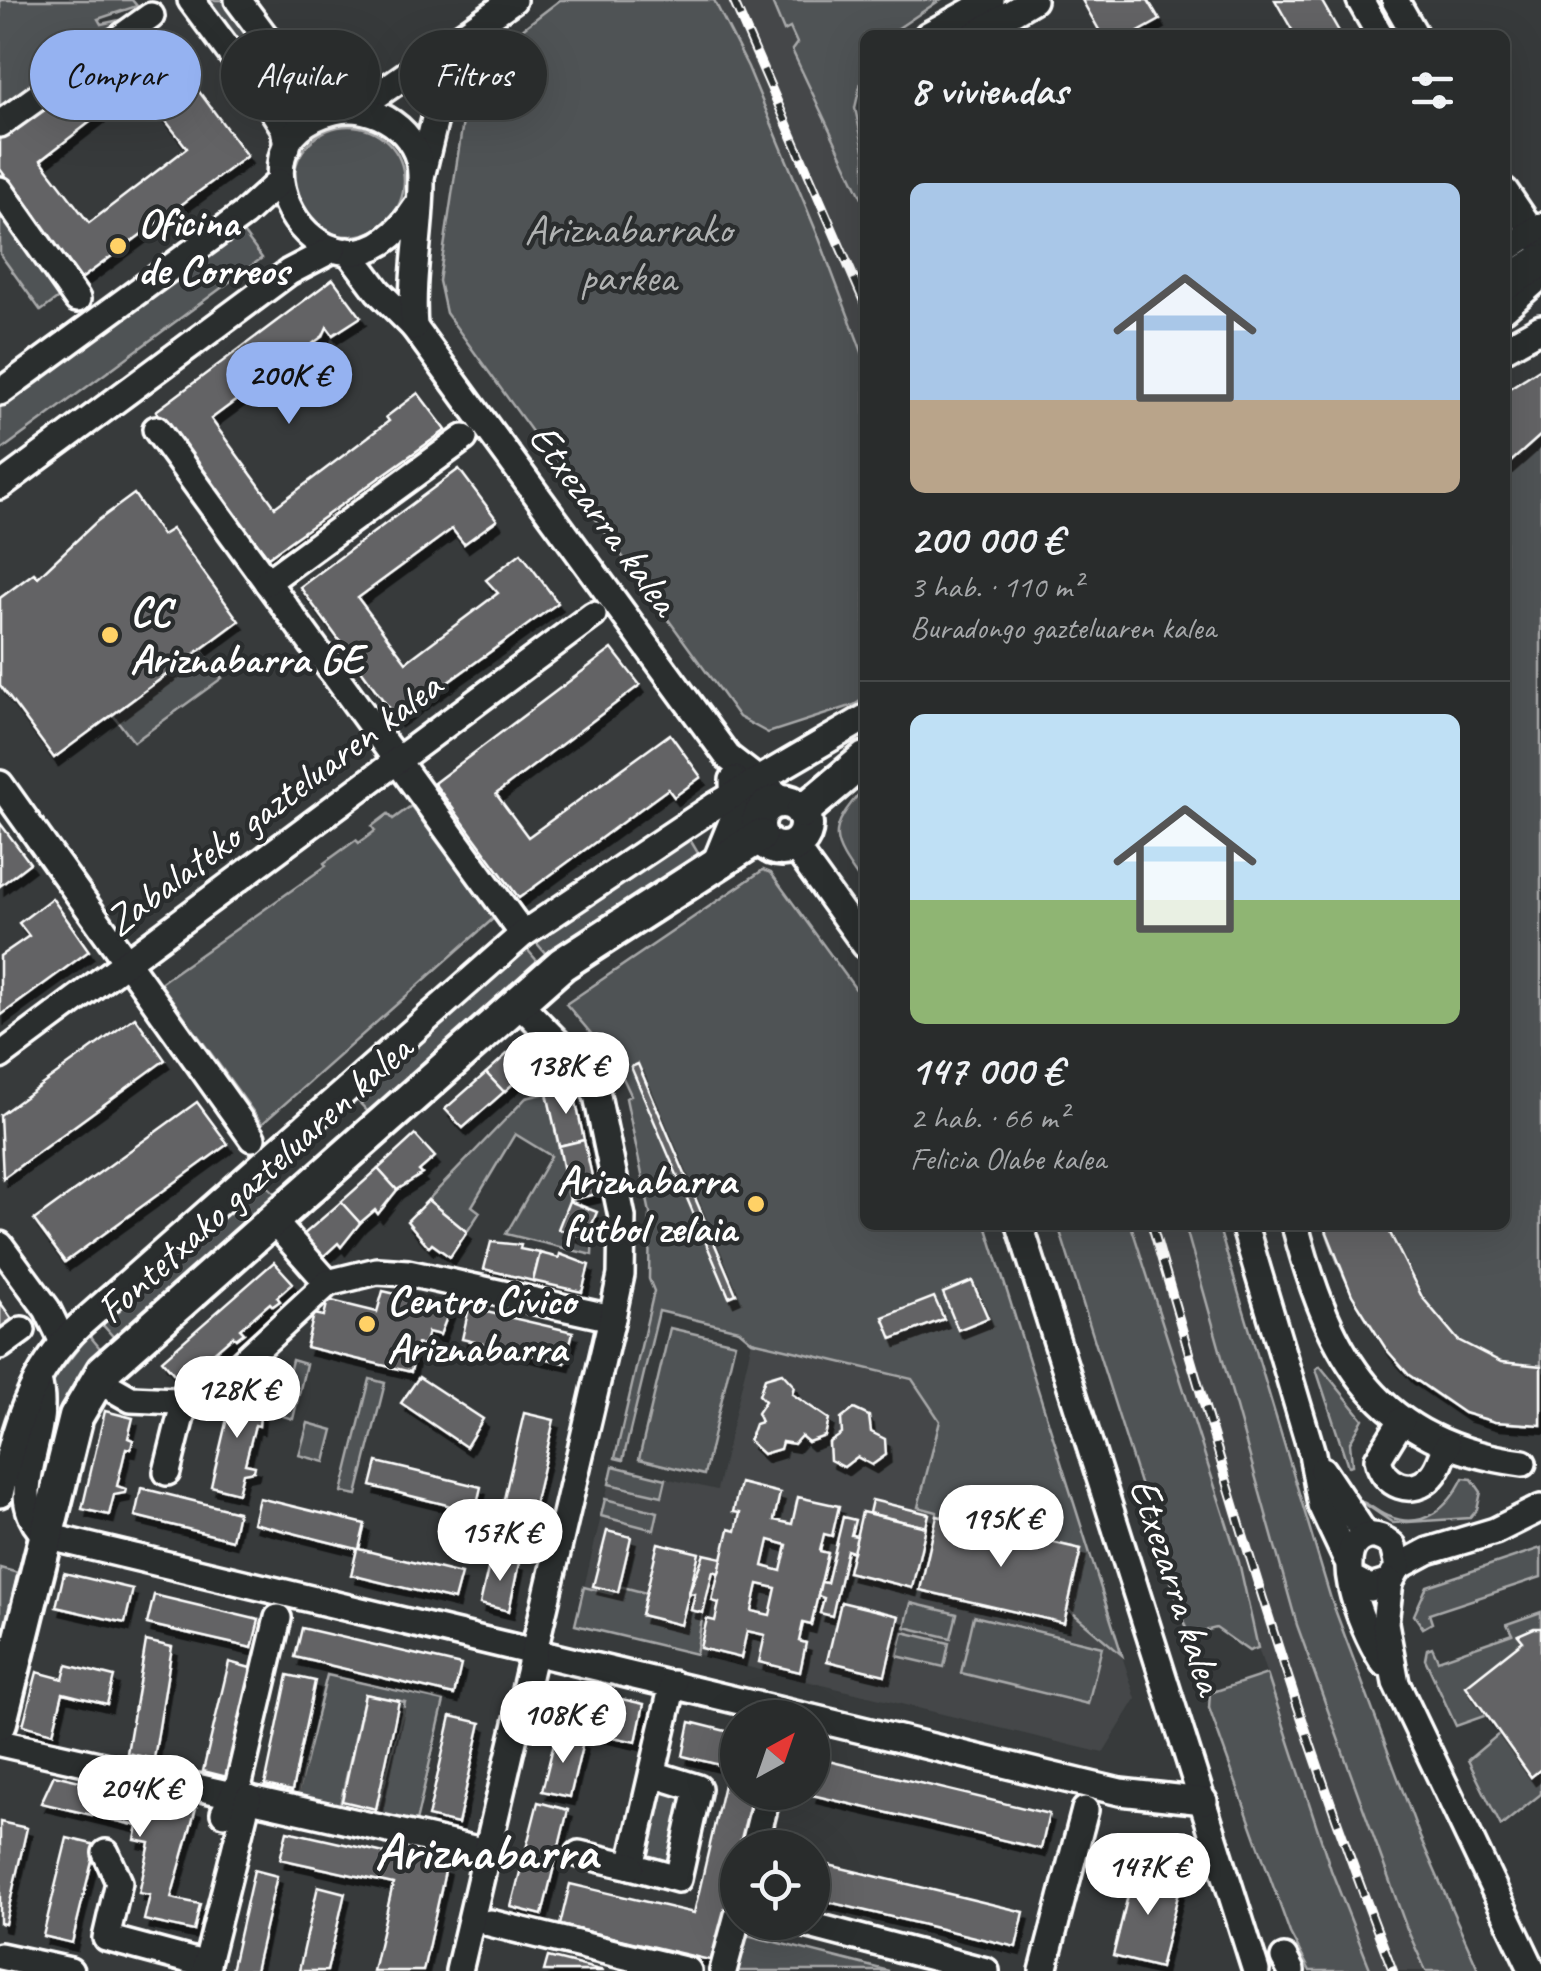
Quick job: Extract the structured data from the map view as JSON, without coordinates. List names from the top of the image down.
{
  "streets": {
    "main road": ["Fontetxako gazteluaren kalea"],
    "street": ["Etxezarra kalea", "Zabalateko gazteluaren kalea"]
  },
  "crossings": [
    ["Etxezarra kalea", "Fontetxako gazteluaren kalea"]
  ],
  "districts": ["Ariznabarra"],
  "parks": ["Ariznabarrako parkea"],
  "places": [
    "Oficina de Correos",
    "CC Ariznabarra GE",
    "Ariznabarra futbol zelaia",
    "Centro Cívico Ariznabarra"
  ],
  "north": "top right",
  "page": {
    "chip": ["Comprar", "Alquilar", "Filtros"],
    "heading": "8 viviendas",
    "list": [
      {
        "name": "200 000 €",
        "note": "3 hab. · 110 m² · Buradongo gazteluaren kalea"
      },
      {
        "name": "147 000 €",
        "note": "2 hab. · 66 m² · Felicia Olabe kalea"
      }
    ],
    "price": [
      "200K €",
      "138K €",
      "128K €",
      "195K €",
      "157K €",
      "108K €",
      "204K €",
      "147K €"
    ]
  }
}
